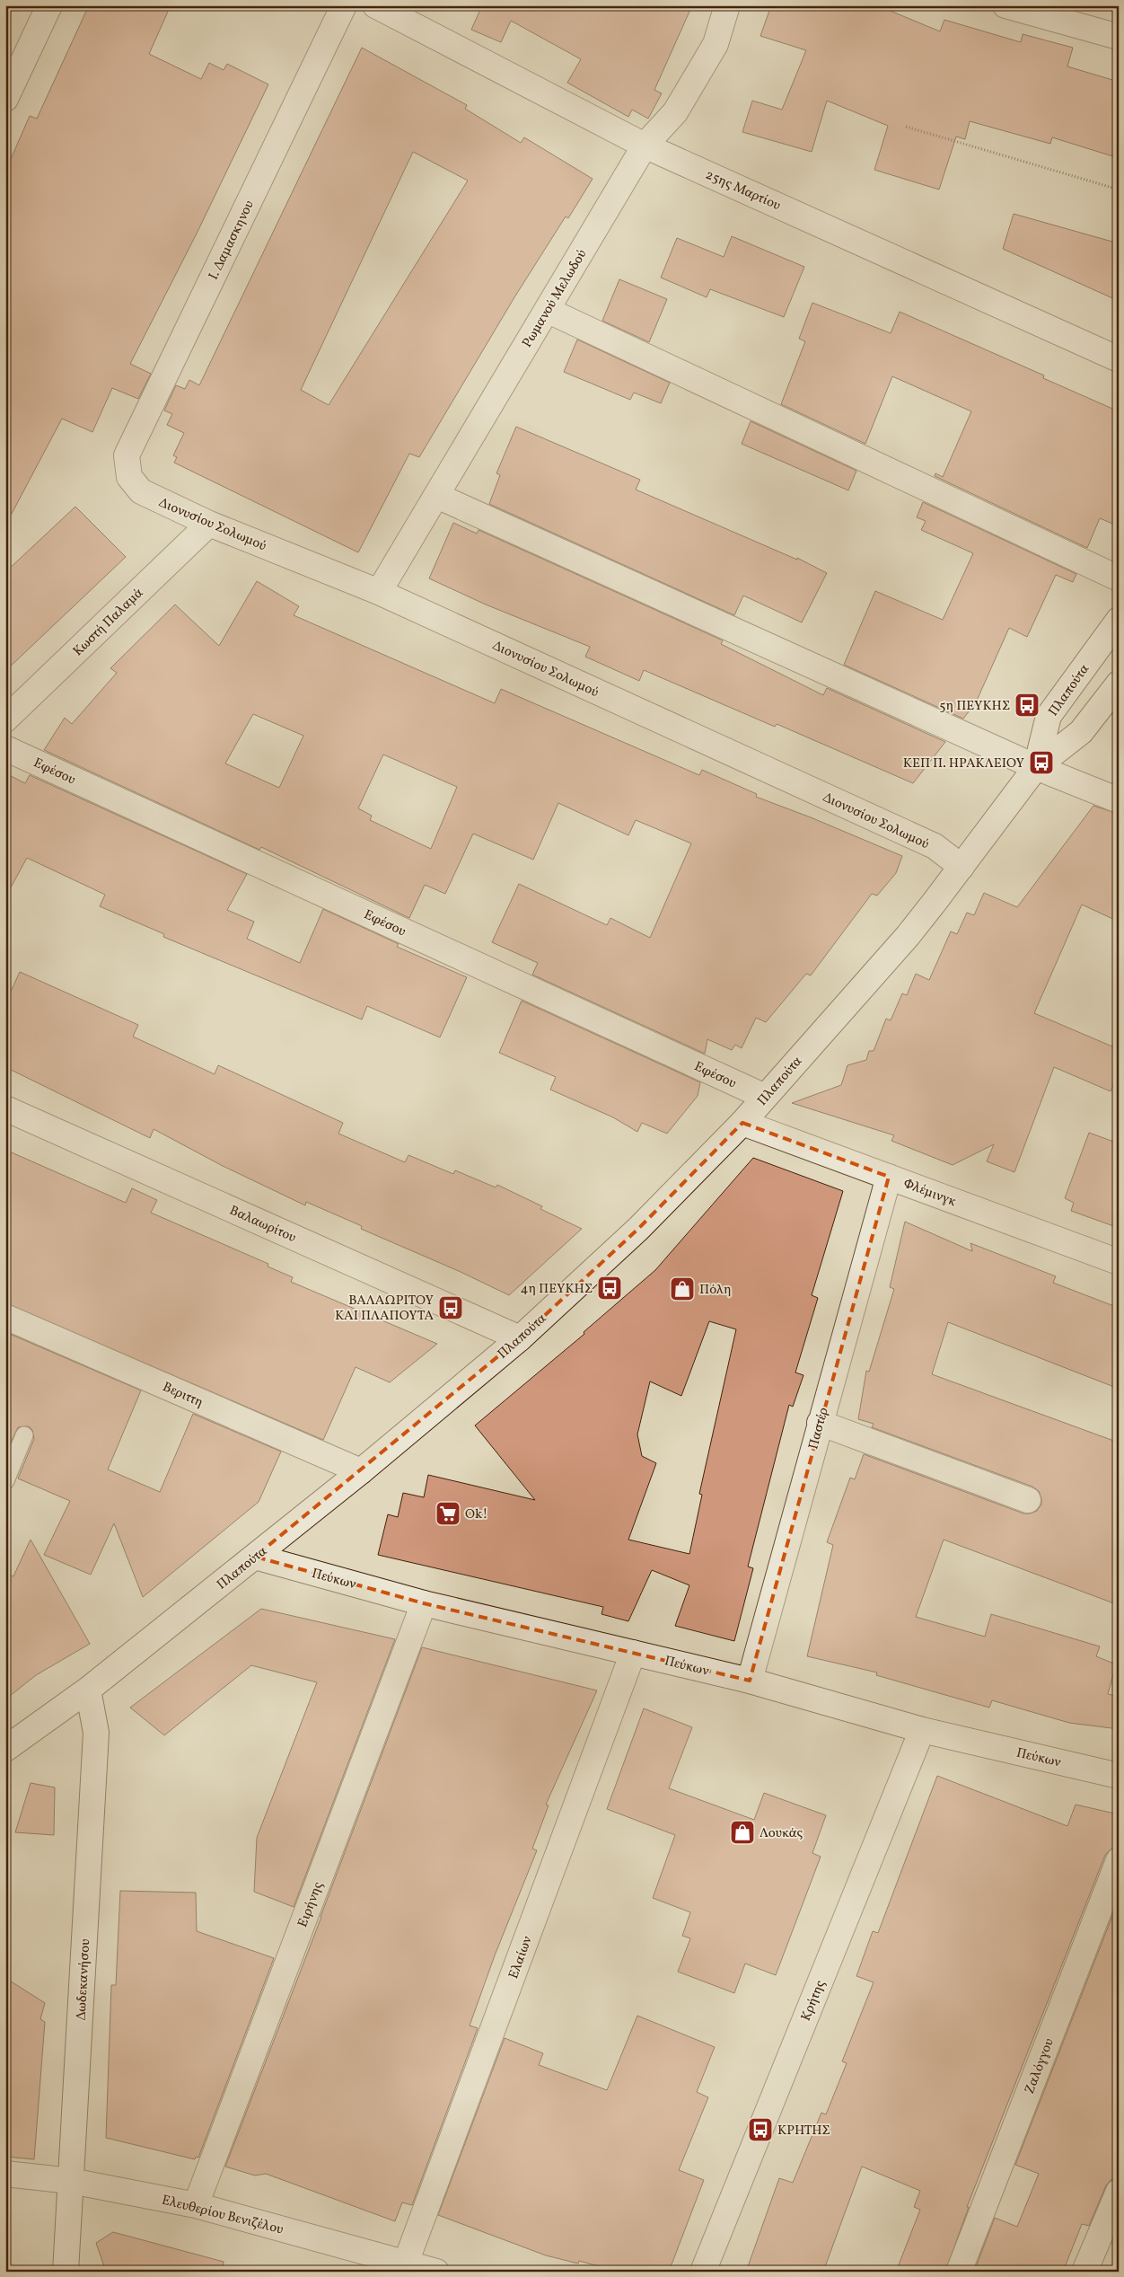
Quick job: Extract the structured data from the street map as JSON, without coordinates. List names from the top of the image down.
{
  "streets": {
    "street": [
      "25ης Μαρτίου",
      "Ι. Δαμασκηνου",
      "Ρωμανού Μελωδού",
      "Διονυσίου Σολωμού",
      "Κωστή Παλαμά",
      "Πλαπούτα",
      "Εφέσου",
      "Φλέμινγκ",
      "Βαλαωρίτου",
      "Βεριττη",
      "Παστέρ",
      "Πεύκων",
      "Ειρήνης",
      "Ελαίων",
      "Δωδεκανήσου",
      "Κρήτης",
      "Ζαλόγγου",
      "Ελευθερίου Βενιζέλου"
    ]
  },
  "crossings": [
    ["25ης Μαρτίου", "Ρωμανού Μελωδού"],
    ["Ι. Δαμασκηνου", "Διονυσίου Σολωμού"],
    ["Ρωμανού Μελωδού", "Διονυσίου Σολωμού"],
    ["Διονυσίου Σολωμού", "Κωστή Παλαμά"],
    ["Διονυσίου Σολωμού", "Πλαπούτα"],
    ["Πλαπούτα", "Εφέσου"],
    ["Πλαπούτα", "Φλέμινγκ"],
    ["Πλαπούτα", "Βαλαωρίτου"],
    ["Πλαπούτα", "Βεριττη"],
    ["Πλαπούτα", "Πεύκων"],
    ["Πλαπούτα", "Δωδεκανήσου"],
    ["Φλέμινγκ", "Παστέρ"],
    ["Παστέρ", "Πεύκων"],
    ["Πεύκων", "Ειρήνης"],
    ["Πεύκων", "Ελαίων"],
    ["Πεύκων", "Κρήτης"],
    ["Ειρήνης", "Ελευθερίου Βενιζέλου"],
    ["Ελαίων", "Ελευθερίου Βενιζέλου"],
    ["Δωδεκανήσου", "Ελευθερίου Βενιζέλου"]
  ],
  "places": {
    "bus stop": [
      "5η ΠΕΥΚΗΣ",
      "ΚΕΠ Π. ΗΡΑΚΛΕΙΟΥ",
      "4η ΠΕΥΚΗΣ",
      "ΒΑΛΑΩΡΙΤΟΥ ΚΑΙ ΠΛΑΠΟΥΤΑ",
      "ΚΡΗΤΗΣ"
    ],
    "shop": ["Πόλη", "Λουκάς"],
    "supermarket": ["Ok!"]
  }
}
